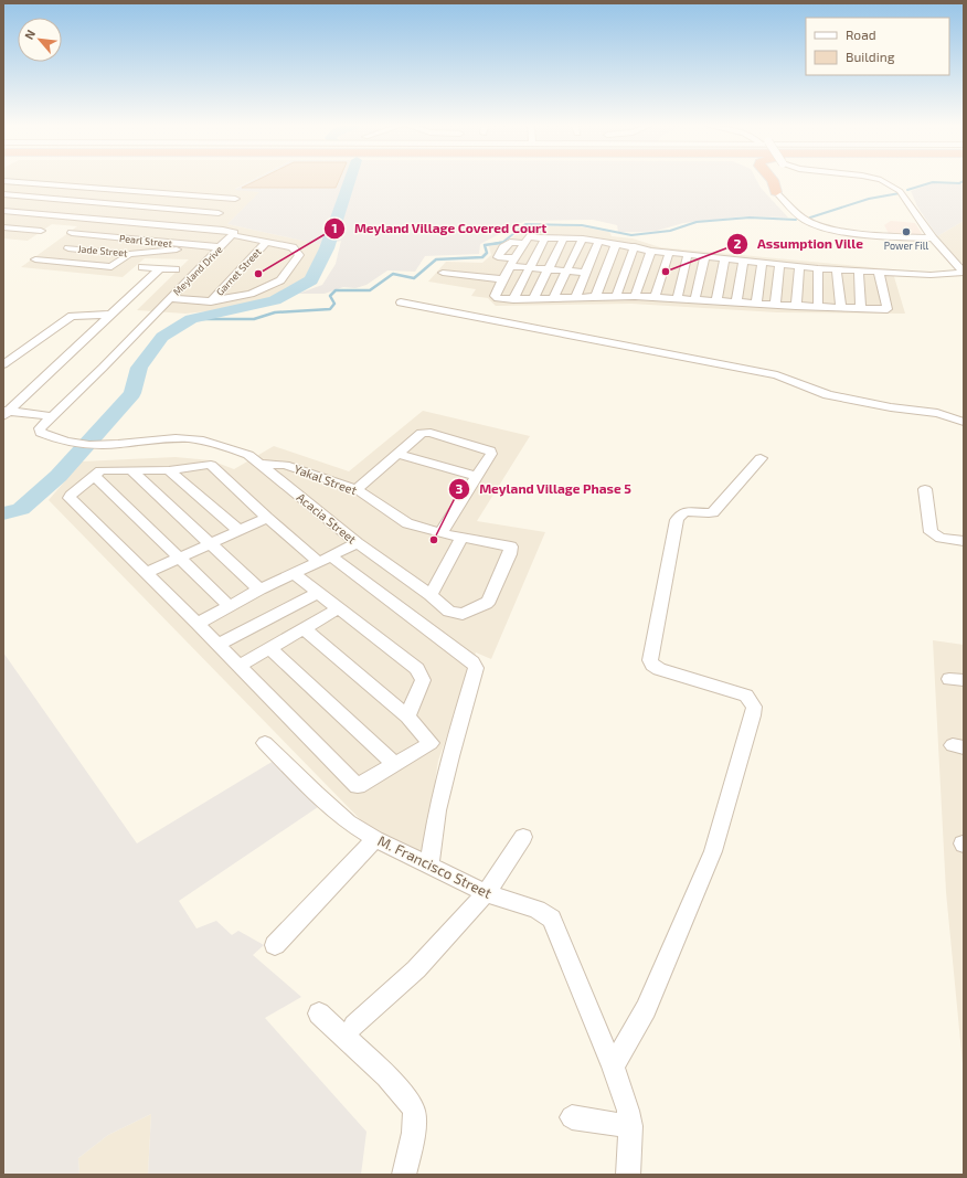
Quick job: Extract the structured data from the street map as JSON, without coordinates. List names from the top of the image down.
{
  "streets": {
    "street": [
      "Pearl Street",
      "Jade Street",
      "Meyland Drive",
      "Garnet Street",
      "Yakal Street",
      "Acacia Street",
      "M. Francisco Street"
    ]
  },
  "crossings": [
    ["Pearl Street", "Jade Street"],
    ["Pearl Street", "Meyland Drive"],
    ["Meyland Drive", "Acacia Street"],
    ["Yakal Street", "Acacia Street"]
  ],
  "places": [
    "Power Fill",
    "Assumption Ville",
    "Meyland Village Covered Court",
    "Meyland Village Phase 5"
  ],
  "legend": ["Road", "Building"],
  "north": "top left"
}
